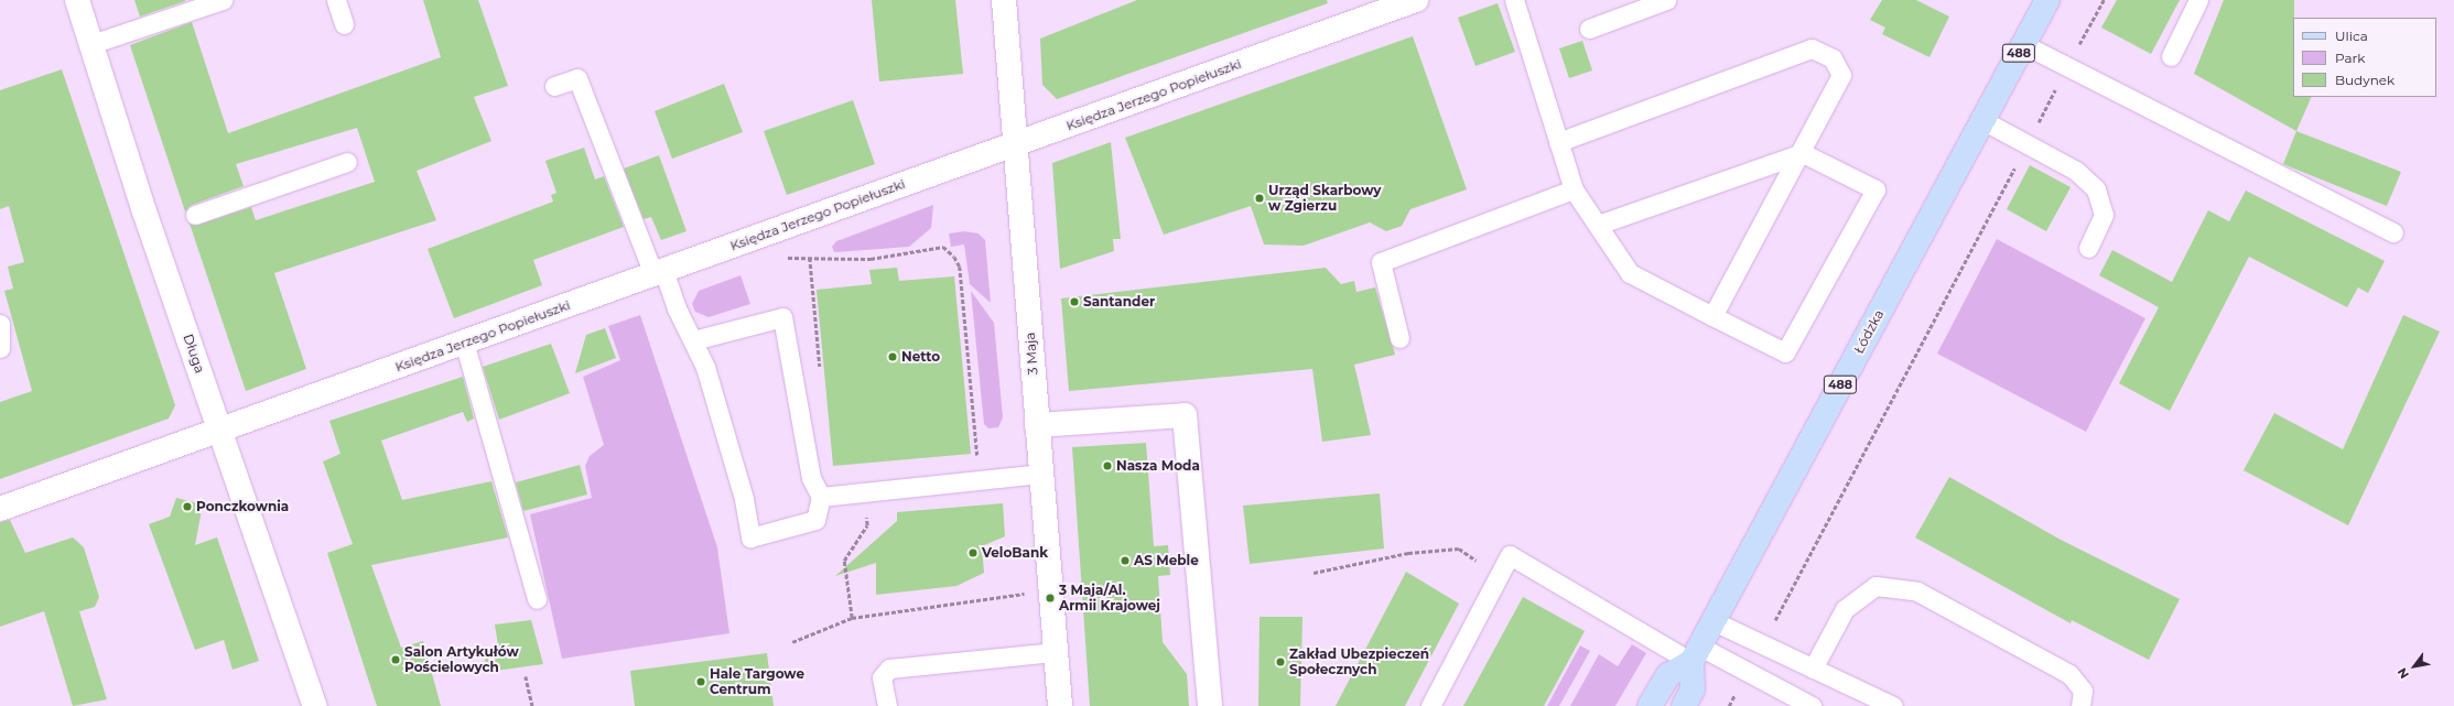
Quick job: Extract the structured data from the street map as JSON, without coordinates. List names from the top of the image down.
{
  "streets": {
    "main road": ["488", "Łódzka"],
    "street": ["Księdza Jerzego Popiełuszki", "Długa", "3 Maja"]
  },
  "crossings": [
    ["488", "Łódzka"],
    ["Księdza Jerzego Popiełuszki", "Długa"],
    ["Księdza Jerzego Popiełuszki", "3 Maja"]
  ],
  "places": [
    "Urząd Skarbowy w Zgierzu",
    "Santander",
    "Netto",
    "Nasza Moda",
    "Ponczkownia",
    "VeloBank",
    "AS Meble",
    "3 Maja/Al. Armii Krajowej",
    "Salon Artykułów Pościelowych",
    "Zakład Ubezpieczeń Społecznych",
    "Hale Targowe Centrum"
  ],
  "legend": ["Ulica", "Park", "Budynek"],
  "north": "bottom left"
}
